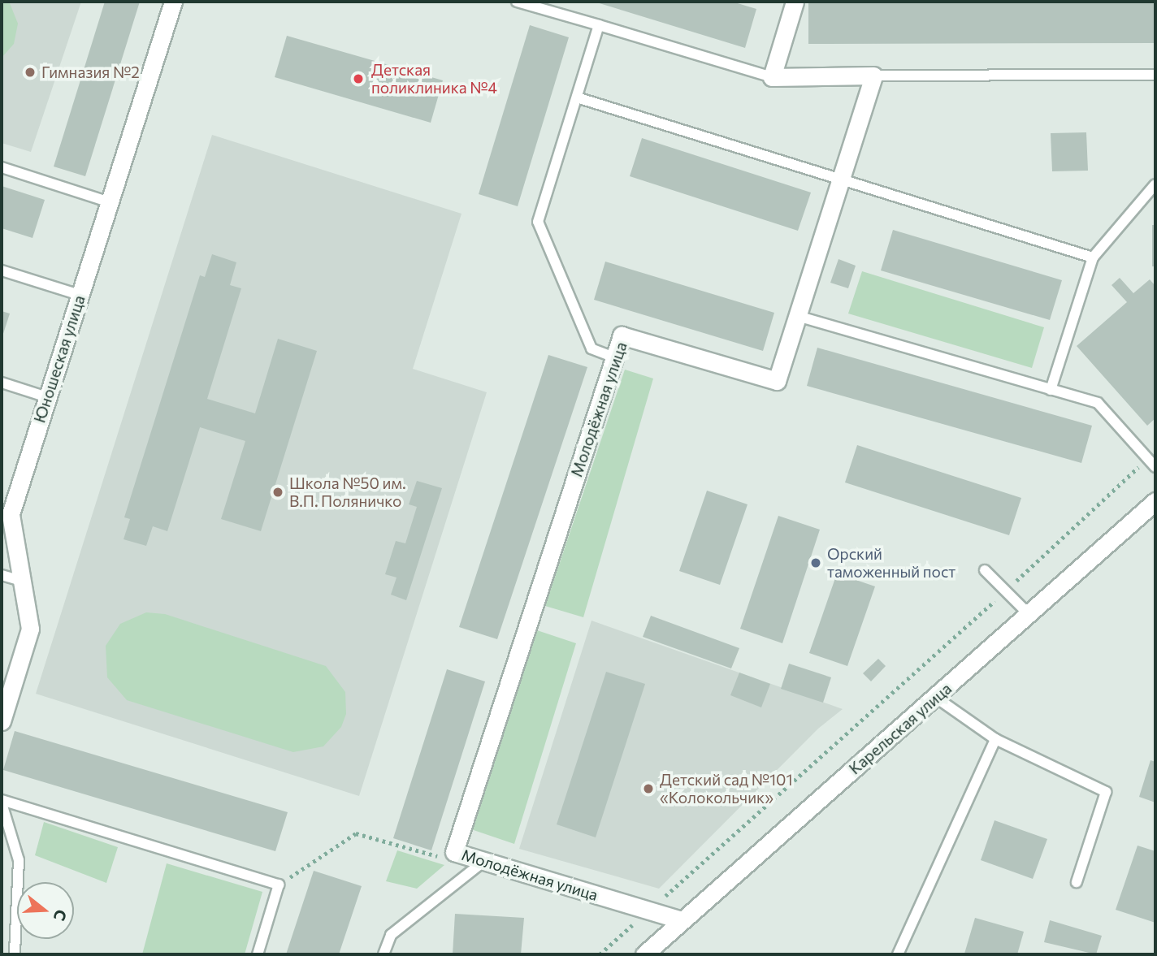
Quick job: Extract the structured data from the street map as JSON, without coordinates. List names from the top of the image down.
{
  "streets": {
    "street": ["Юношеская улица", "Молодёжная улица", "Карельская улица"]
  },
  "crossings": [
    ["Молодёжная улица", "Карельская улица"]
  ],
  "places": [
    "Гимназия №2",
    "Детская поликлиника №4",
    "Школа №50 им. В.П. Поляничко",
    "Орский таможенный пост",
    "Детский сад №101 «Колокольчик»"
  ],
  "north": "right"
}
